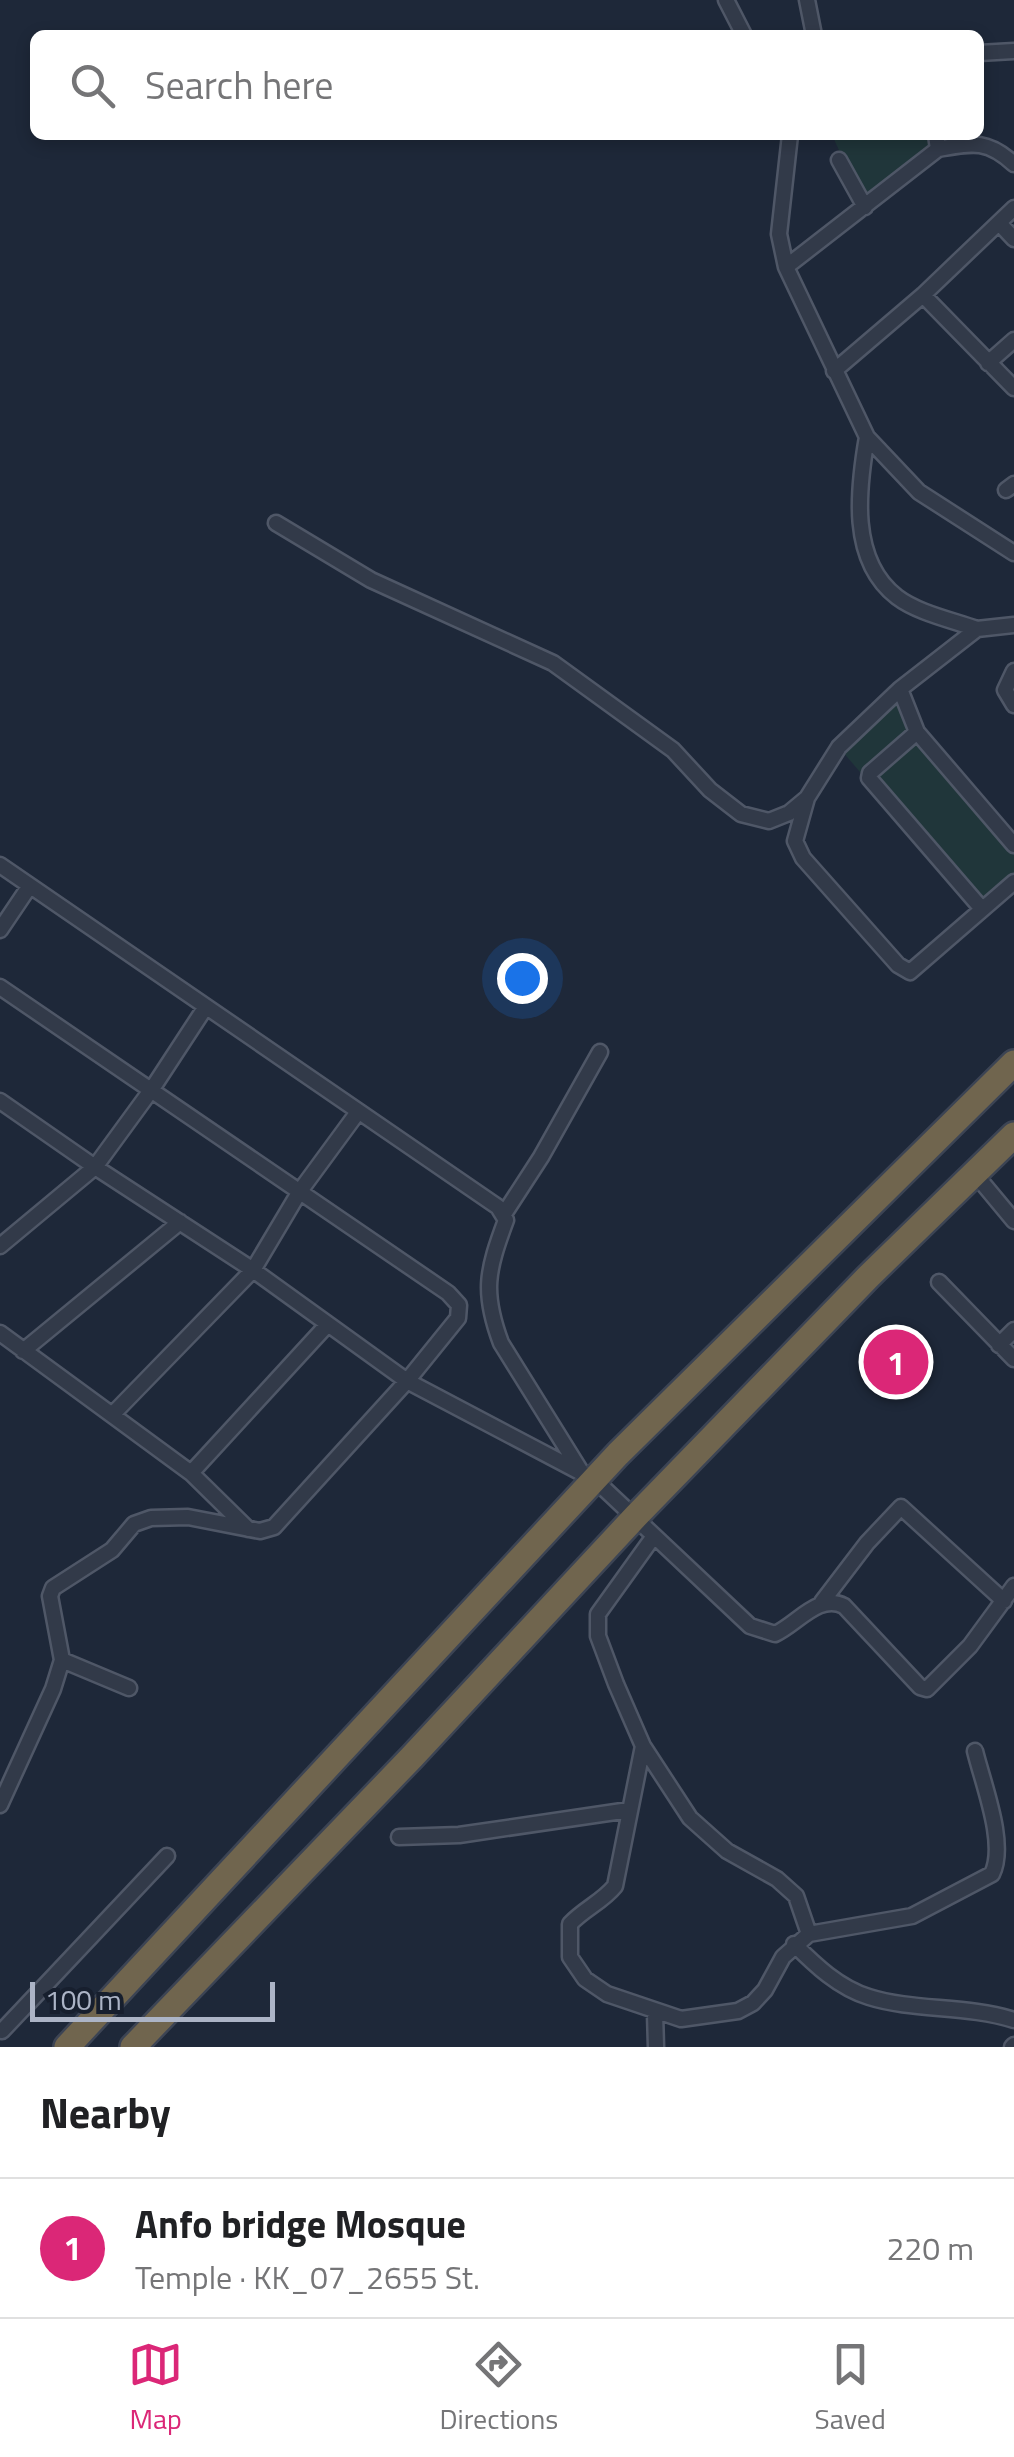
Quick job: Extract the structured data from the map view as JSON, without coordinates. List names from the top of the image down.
{
  "scale_bar": "100 m",
  "page": {
    "search": "Search here",
    "pins": "1",
    "scale": "100 m",
    "heading": "Nearby",
    "list": [
      {
        "mark": "1",
        "name": "Anfo bridge Mosque",
        "note": "Temple · KK_07_2655 St.",
        "value": "220 m"
      }
    ],
    "nav": ["Map", "Directions", "Saved"]
  }
}
